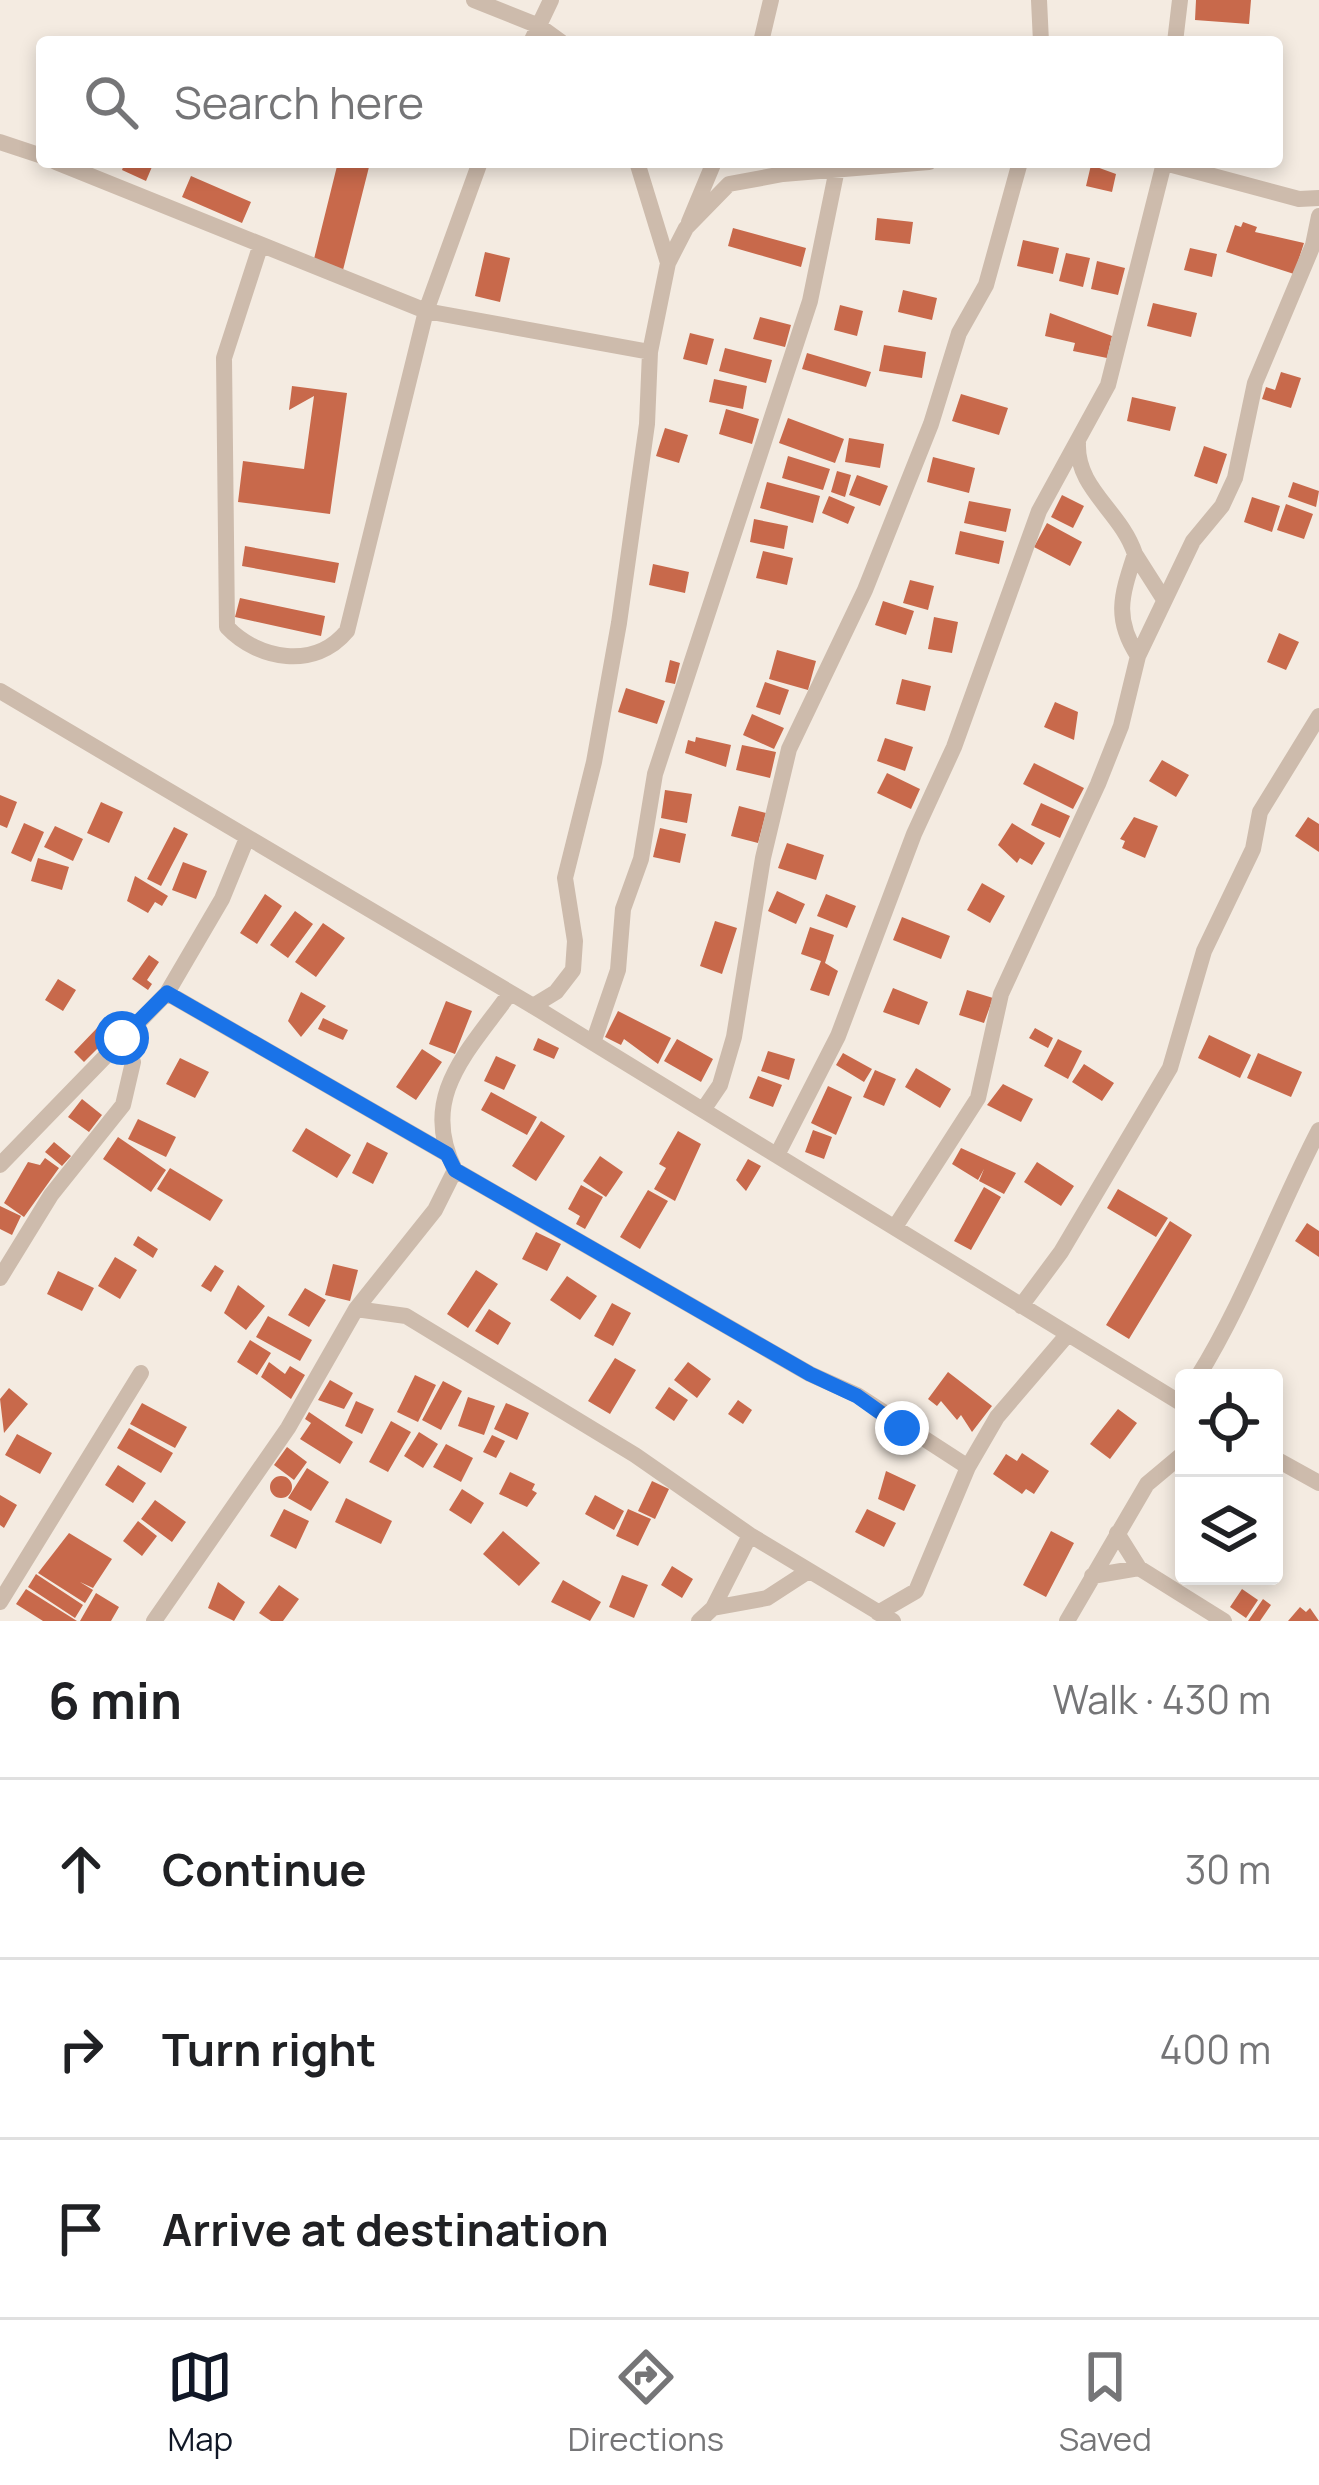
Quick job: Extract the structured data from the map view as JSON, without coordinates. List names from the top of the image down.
{
  "page": {
    "search": "Search here",
    "heading": ["6 min", "Walk · 430 m"],
    "list": [
      ["Continue", "30 m"],
      ["Turn right", "400 m"],
      "Arrive at destination"
    ],
    "nav": ["Map", "Directions", "Saved"]
  }
}
